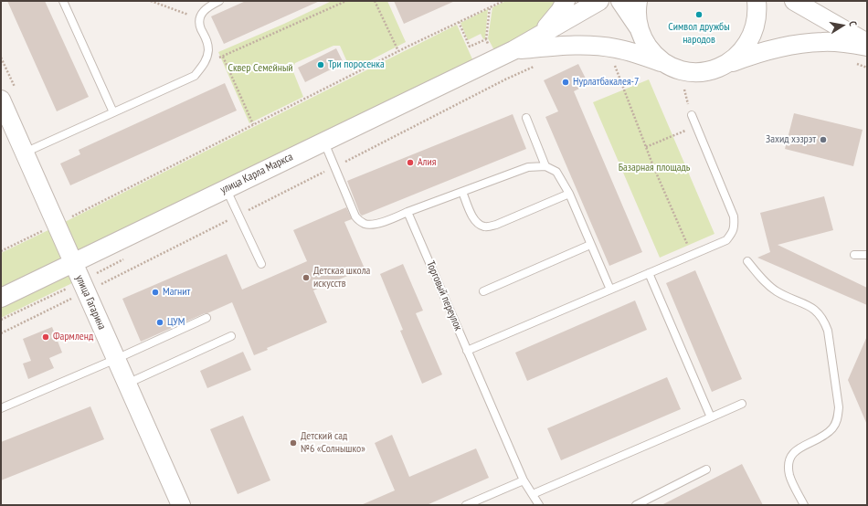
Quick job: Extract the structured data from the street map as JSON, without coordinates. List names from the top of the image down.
{
  "streets": {
    "street": ["улица Карла Маркса", "улица Гагарина"],
    "lane": ["Торговый переулок"]
  },
  "crossings": [
    ["улица Карла Маркса", "улица Гагарина"]
  ],
  "parks": ["Сквер Семейный", "Базарная площадь"],
  "places": [
    "Символ дружбы народов",
    "Три поросенка",
    "Нурлатбакалея-7",
    "Захид хэзрэт",
    "Алия",
    "Детская школа искусств",
    "Магнит",
    "ЦУМ",
    "Фармленд",
    "Детский сад №6 «Солнышко»"
  ],
  "north": "right"
}
